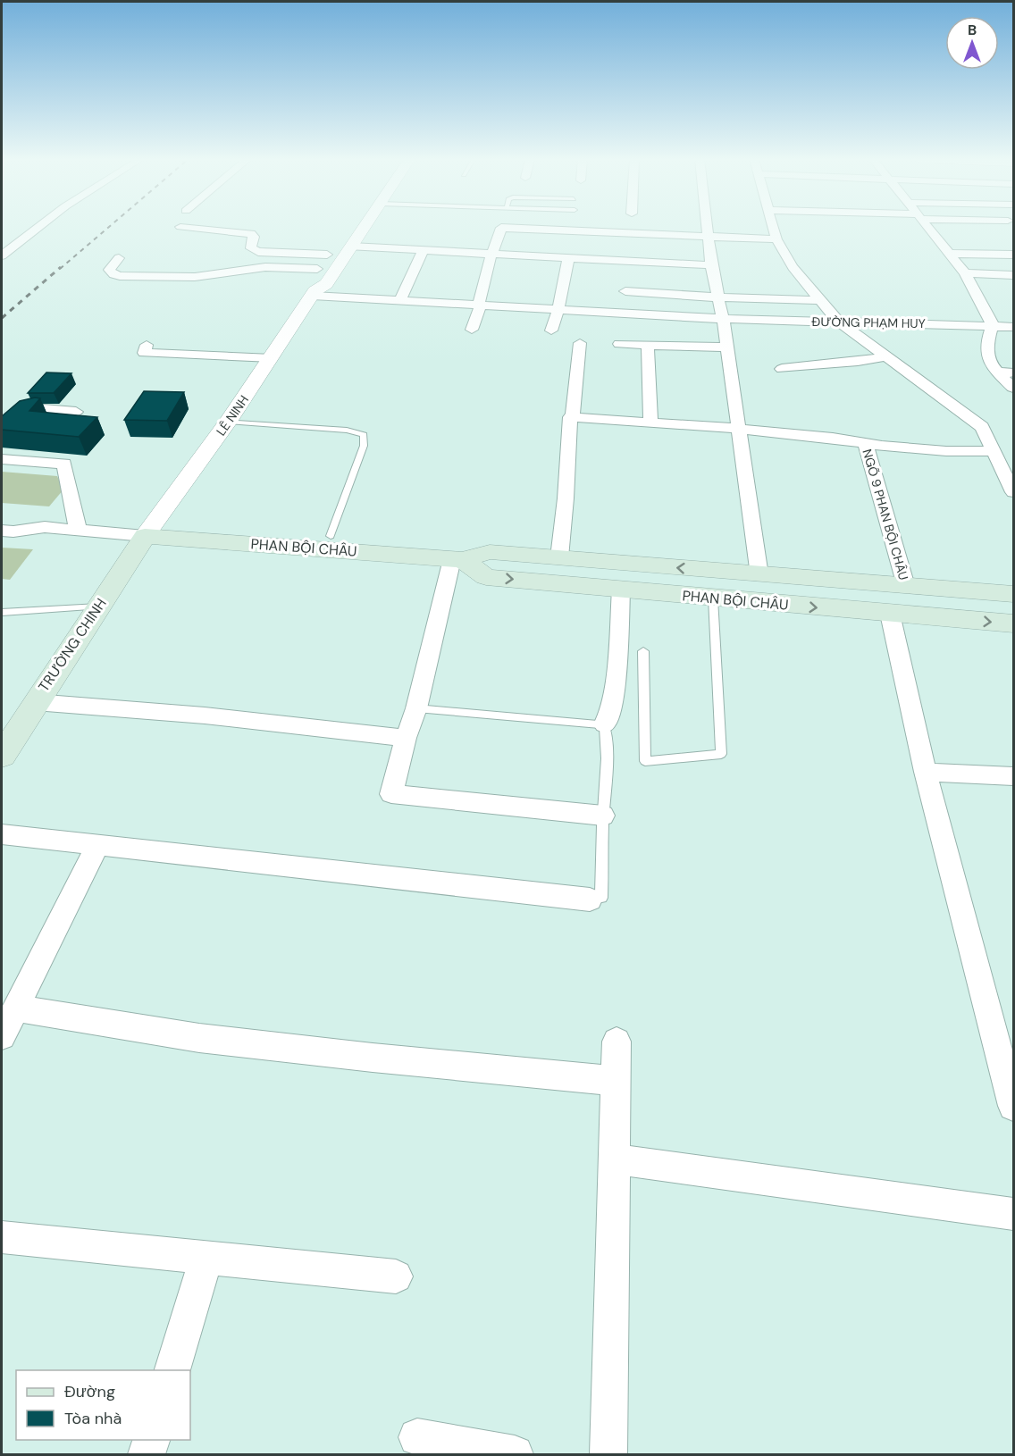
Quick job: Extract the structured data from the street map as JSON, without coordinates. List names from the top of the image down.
{
  "streets": {
    "main road": ["PHAN BỘI CHÂU", "TRƯỜNG CHINH"],
    "street": ["ĐƯỜNG PHẠM HUY", "LÊ NINH", "NGÕ 9 PHAN BỘI CHÂU"]
  },
  "crossings": [
    ["ĐƯỜNG PHẠM HUY", "LÊ NINH"],
    ["LÊ NINH", "PHAN BỘI CHÂU"],
    ["LÊ NINH", "TRƯỜNG CHINH"],
    ["NGÕ 9 PHAN BỘI CHÂU", "PHAN BỘI CHÂU"],
    ["PHAN BỘI CHÂU", "TRƯỜNG CHINH"]
  ],
  "legend": ["Đường", "Tòa nhà"],
  "north": "top"
}
